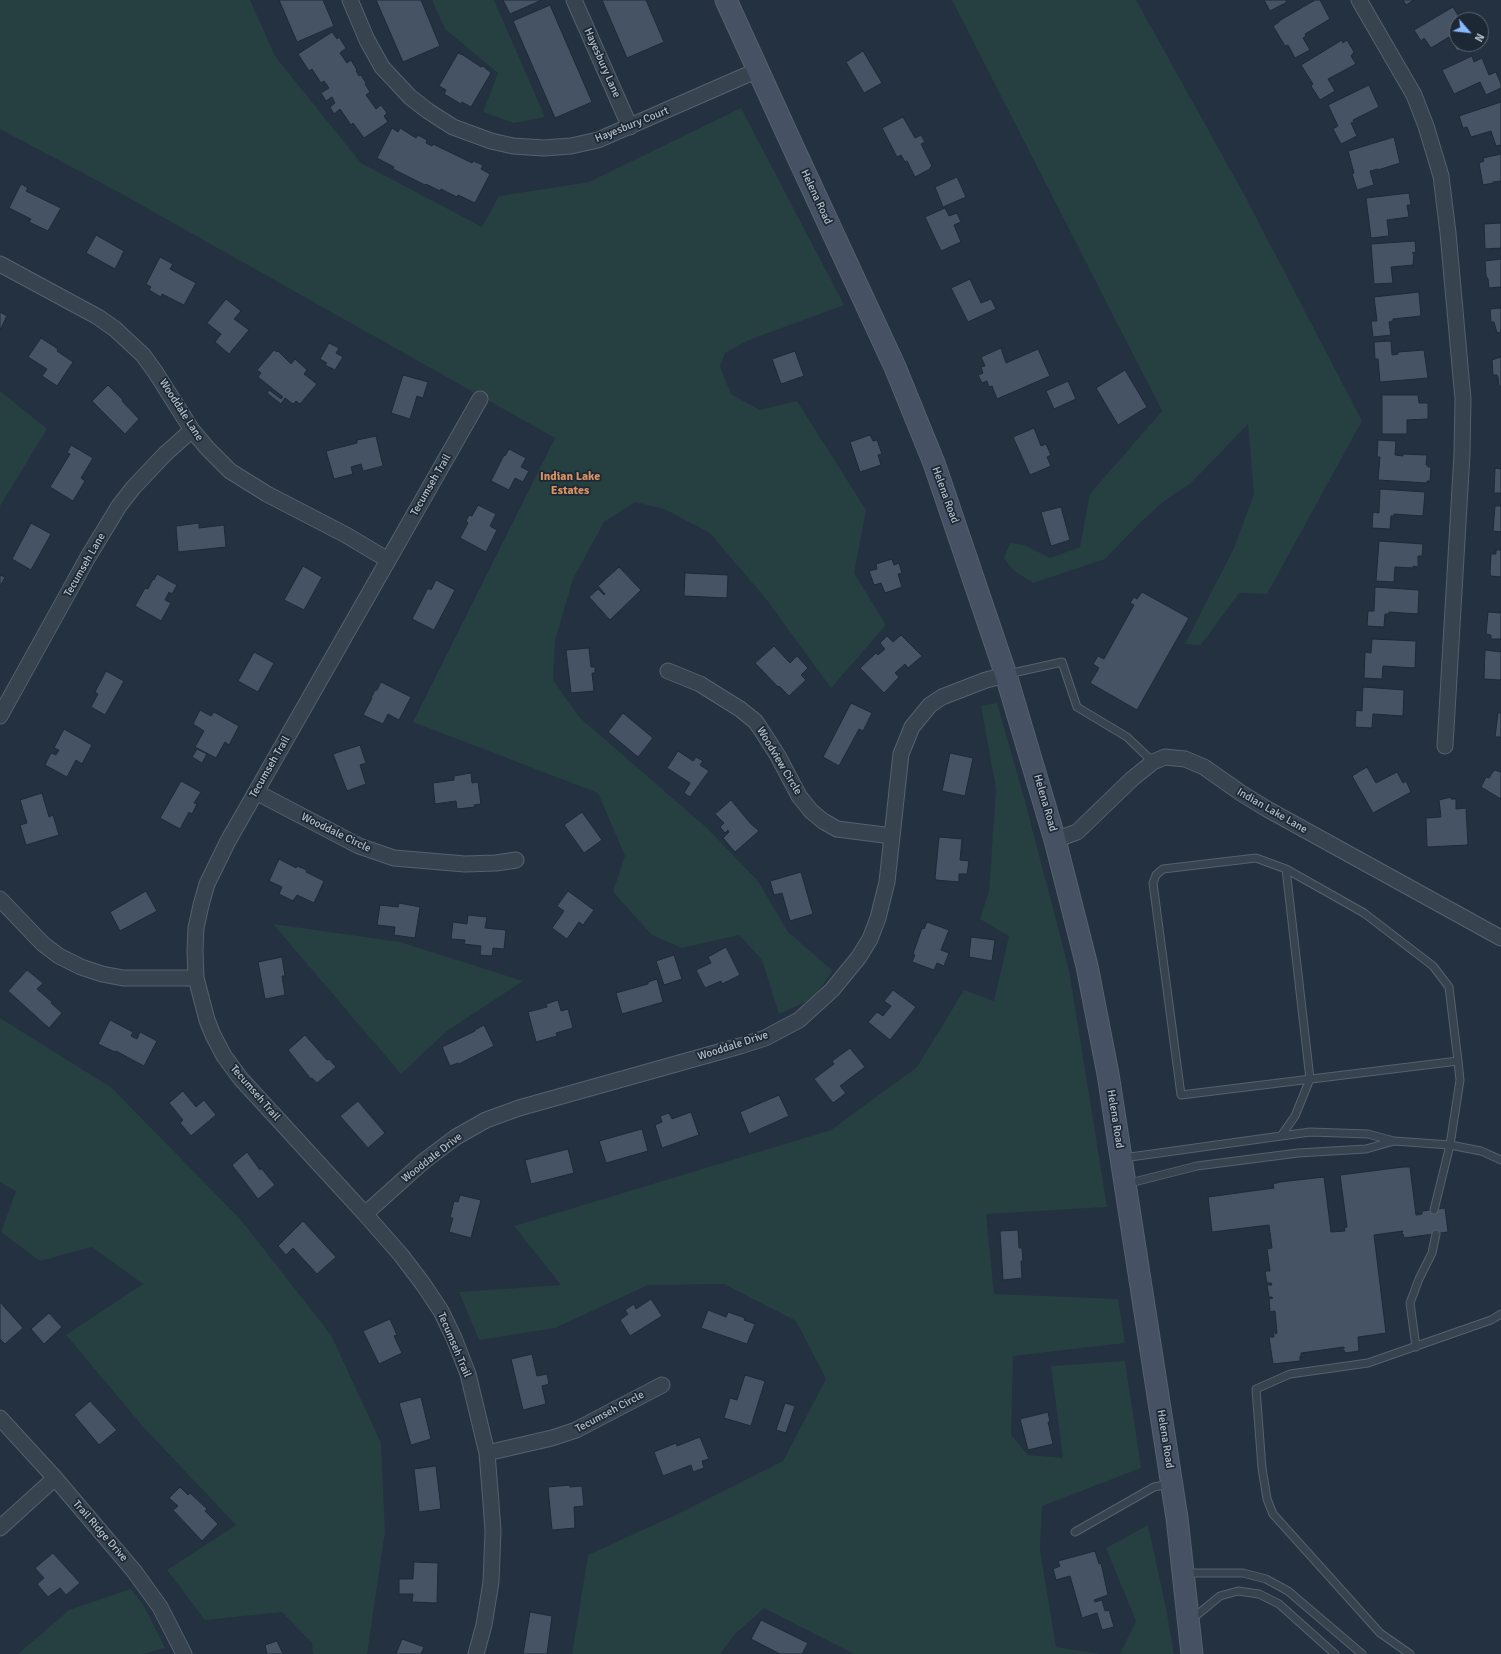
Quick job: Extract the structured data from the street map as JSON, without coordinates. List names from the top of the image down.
{
  "streets": {
    "main road": ["Helena Road"],
    "street": [
      "Hayesbury Lane",
      "Hayesbury Court",
      "Wooddale Lane",
      "Tecumseh Trail",
      "Tecumseh Lane",
      "Woodview Circle",
      "Indian Lake Lane",
      "Wooddale Circle",
      "Wooddale Drive",
      "Tecumseh Circle",
      "Trail Ridge Drive"
    ]
  },
  "crossings": [
    ["Hayesbury Lane", "Hayesbury Court"],
    ["Hayesbury Court", "Helena Road"],
    ["Helena Road", "Indian Lake Lane"],
    ["Helena Road", "Wooddale Drive"],
    ["Wooddale Lane", "Tecumseh Trail"],
    ["Wooddale Lane", "Tecumseh Lane"],
    ["Tecumseh Trail", "Wooddale Circle"],
    ["Tecumseh Trail", "Wooddale Drive"],
    ["Tecumseh Trail", "Tecumseh Circle"],
    ["Woodview Circle", "Wooddale Drive"]
  ],
  "districts": ["Indian Lake Estates"],
  "north": "bottom right"
}
